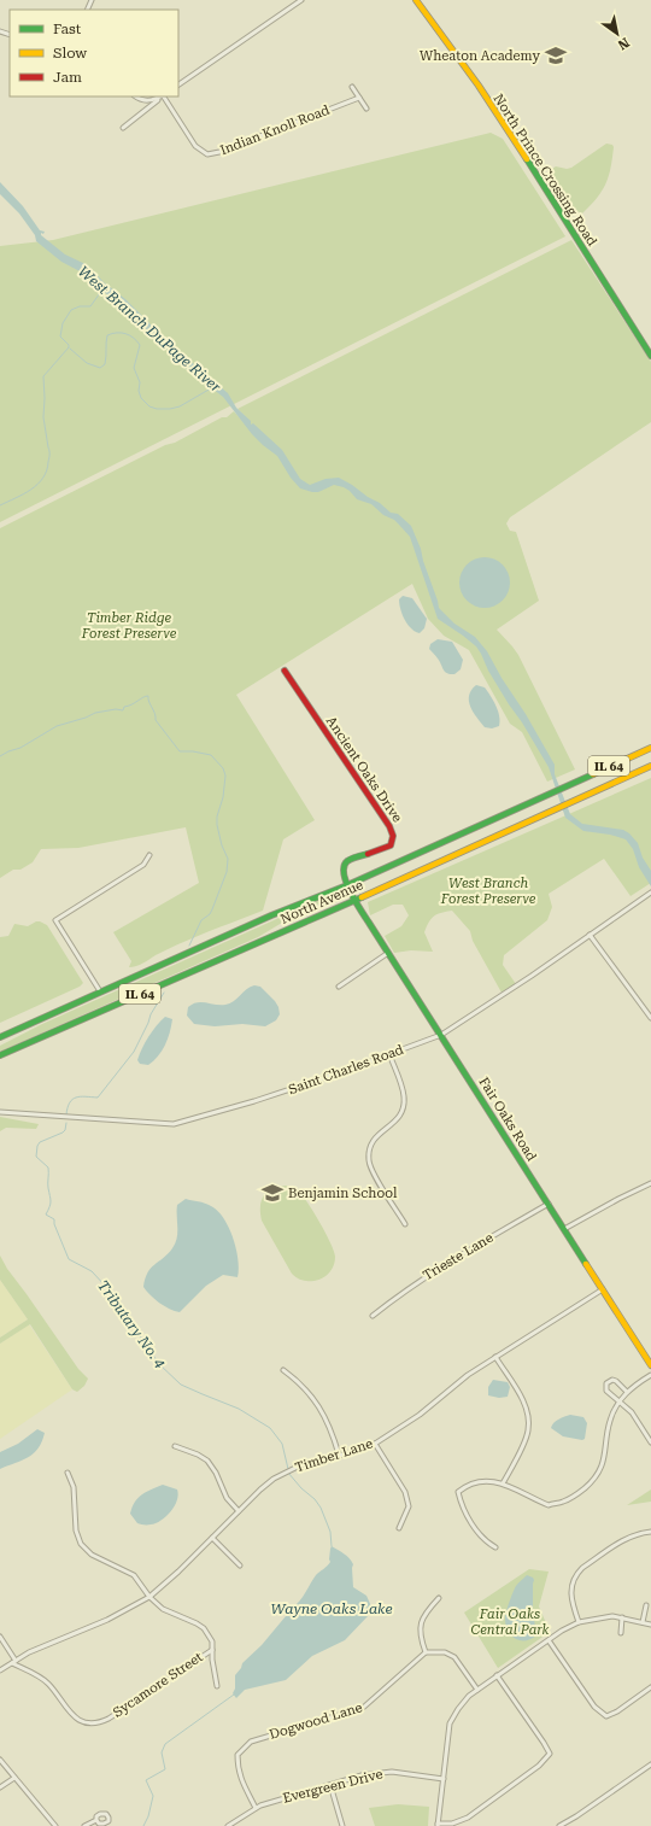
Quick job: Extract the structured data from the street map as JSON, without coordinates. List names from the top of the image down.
{
  "streets": {
    "main road": [
      "North Prince Crossing Road",
      "IL 64",
      "Ancient Oaks Drive",
      "North Avenue",
      "Fair Oaks Road"
    ],
    "street": [
      "Indian Knoll Road",
      "Saint Charles Road",
      "Trieste Lane",
      "Timber Lane",
      "Sycamore Street",
      "Dogwood Lane",
      "Evergreen Drive"
    ]
  },
  "crossings": [
    ["Ancient Oaks Drive", "North Avenue"],
    ["Ancient Oaks Drive", "Fair Oaks Road"],
    ["North Avenue", "Fair Oaks Road"],
    ["Saint Charles Road", "Fair Oaks Road"],
    ["Fair Oaks Road", "Trieste Lane"],
    ["Fair Oaks Road", "Timber Lane"],
    ["Timber Lane", "Sycamore Street"]
  ],
  "water": ["West Branch DuPage River", "Tributary No. 4", "Wayne Oaks Lake"],
  "parks": ["Timber Ridge Forest Preserve", "West Branch Forest Preserve", "Fair Oaks Central Park"],
  "places": {
    "school or university": ["Wheaton Academy", "Benjamin School"]
  },
  "legend": ["Fast", "Slow", "Jam"],
  "north": "bottom right"
}
